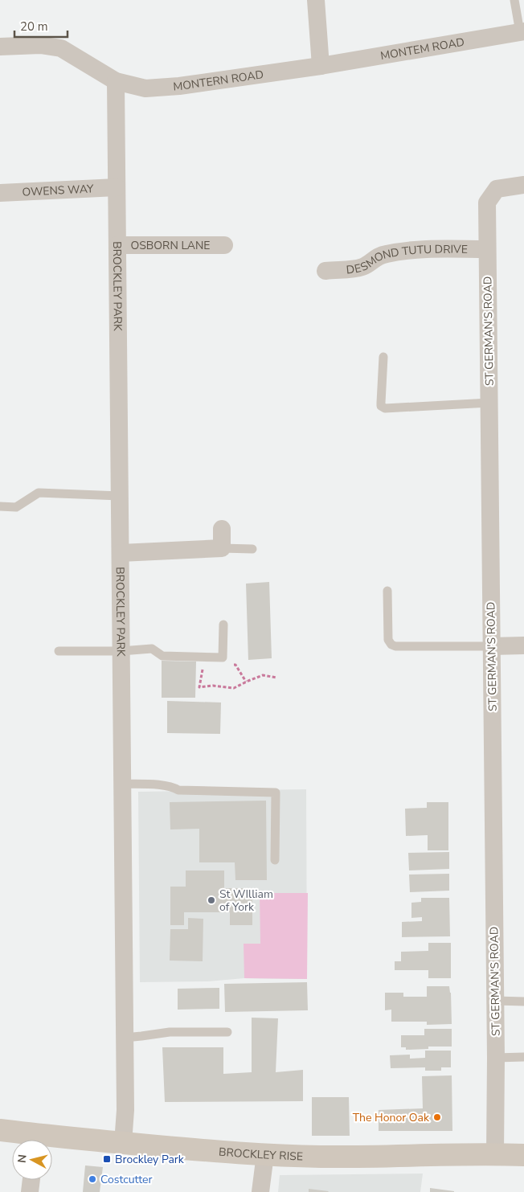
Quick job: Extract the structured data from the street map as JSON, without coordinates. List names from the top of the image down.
{
  "streets": {
    "main road": ["BROCKLEY RISE"],
    "street": [
      "MONTEM ROAD",
      "MONTERN ROAD",
      "OWENS WAY",
      "OSBORN LANE",
      "DESMOND TUTU DRIVE",
      "BROCKLEY PARK",
      "ST GERMAN'S ROAD"
    ]
  },
  "crossings": [
    ["MONTEM ROAD", "MONTERN ROAD"],
    ["MONTERN ROAD", "BROCKLEY PARK"],
    ["OWENS WAY", "BROCKLEY PARK"],
    ["OSBORN LANE", "BROCKLEY PARK"],
    ["DESMOND TUTU DRIVE", "ST GERMAN'S ROAD"],
    ["BROCKLEY PARK", "BROCKLEY RISE"],
    ["ST GERMAN'S ROAD", "BROCKLEY RISE"]
  ],
  "places": {
    "other": ["St WIlliam of York", "The Honor Oak", "Costcutter"],
    "transit": ["Brockley Park"]
  },
  "scale_bar": "20 m",
  "north": "left"
}
